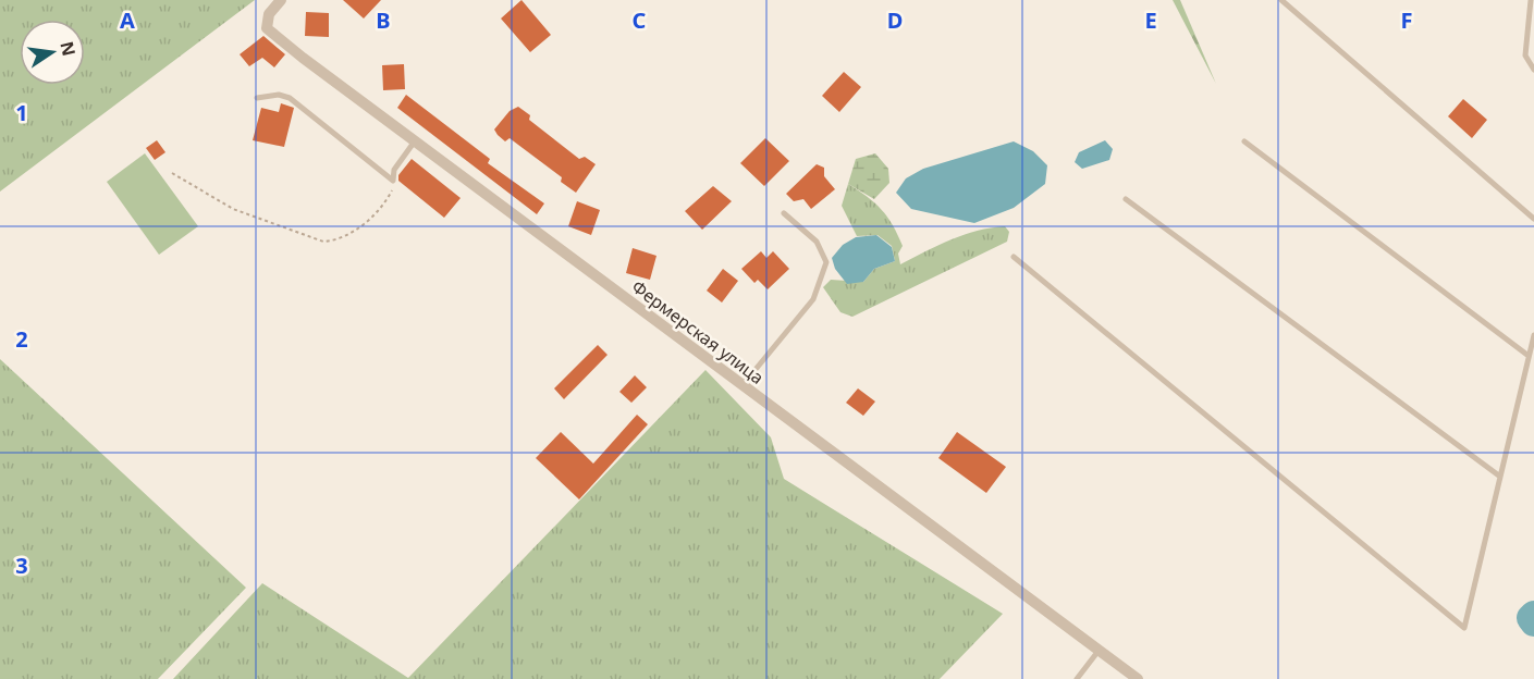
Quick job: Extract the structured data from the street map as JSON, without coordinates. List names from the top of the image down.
{
  "streets": {
    "street": ["Фермерская улица"]
  },
  "north": "right",
  "grid": {
    "columns": [
      "A",
      "B",
      "C",
      "D",
      "E",
      "F"
    ],
    "rows": ["1", "2", "3"]
  }
}
